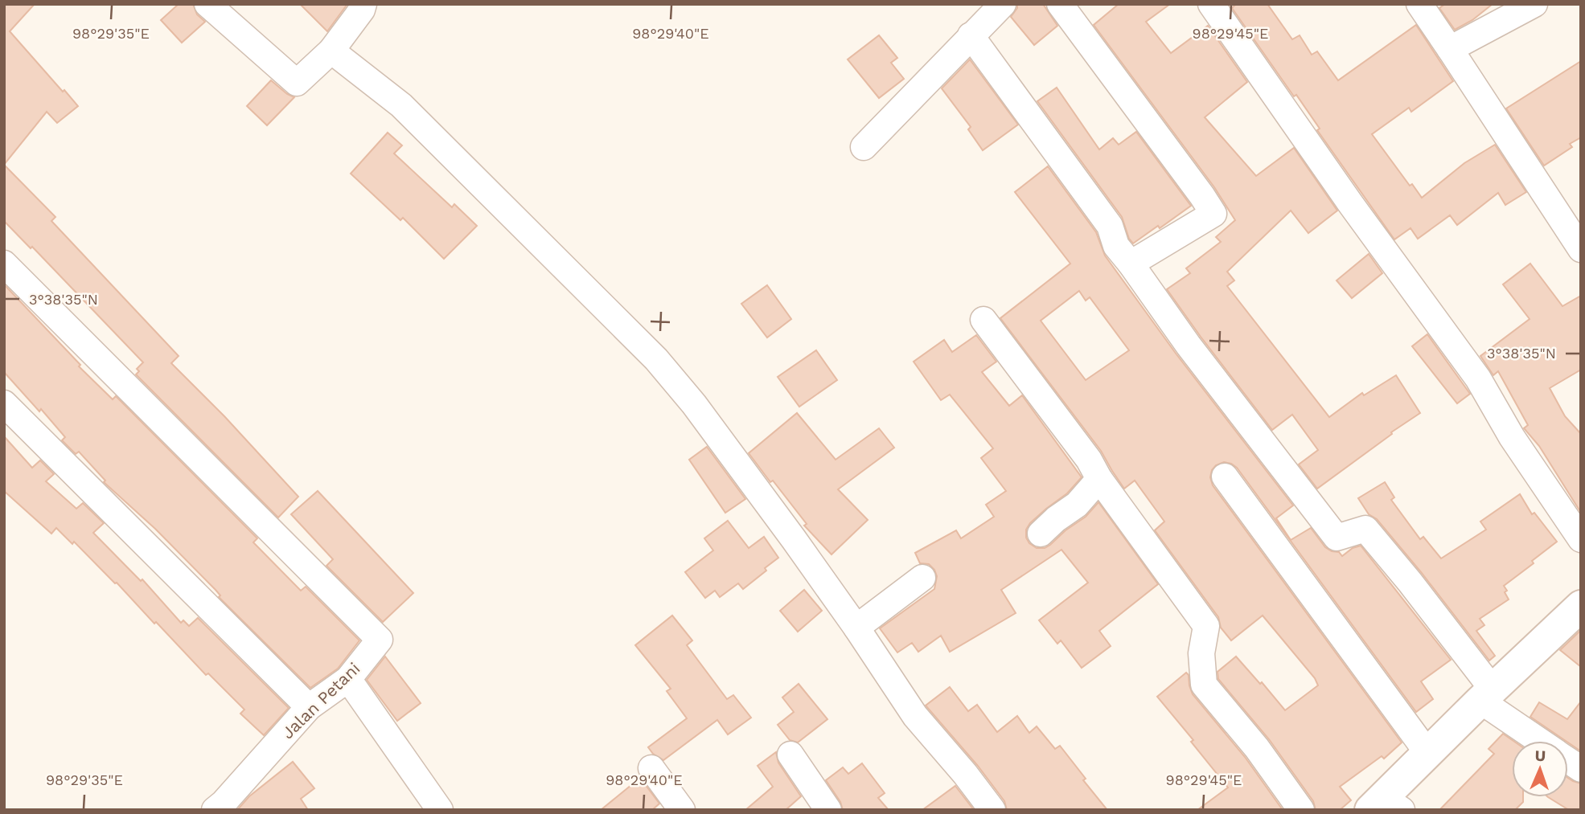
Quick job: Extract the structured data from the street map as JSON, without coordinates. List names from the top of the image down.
{
  "streets": {
    "street": ["Jalan Petani"]
  },
  "north": "top",
  "coordinates": [
    "98°29'35\"E",
    "98°29'40\"E",
    "98°29'45\"E",
    "3°38'35\"N"
  ]
}
